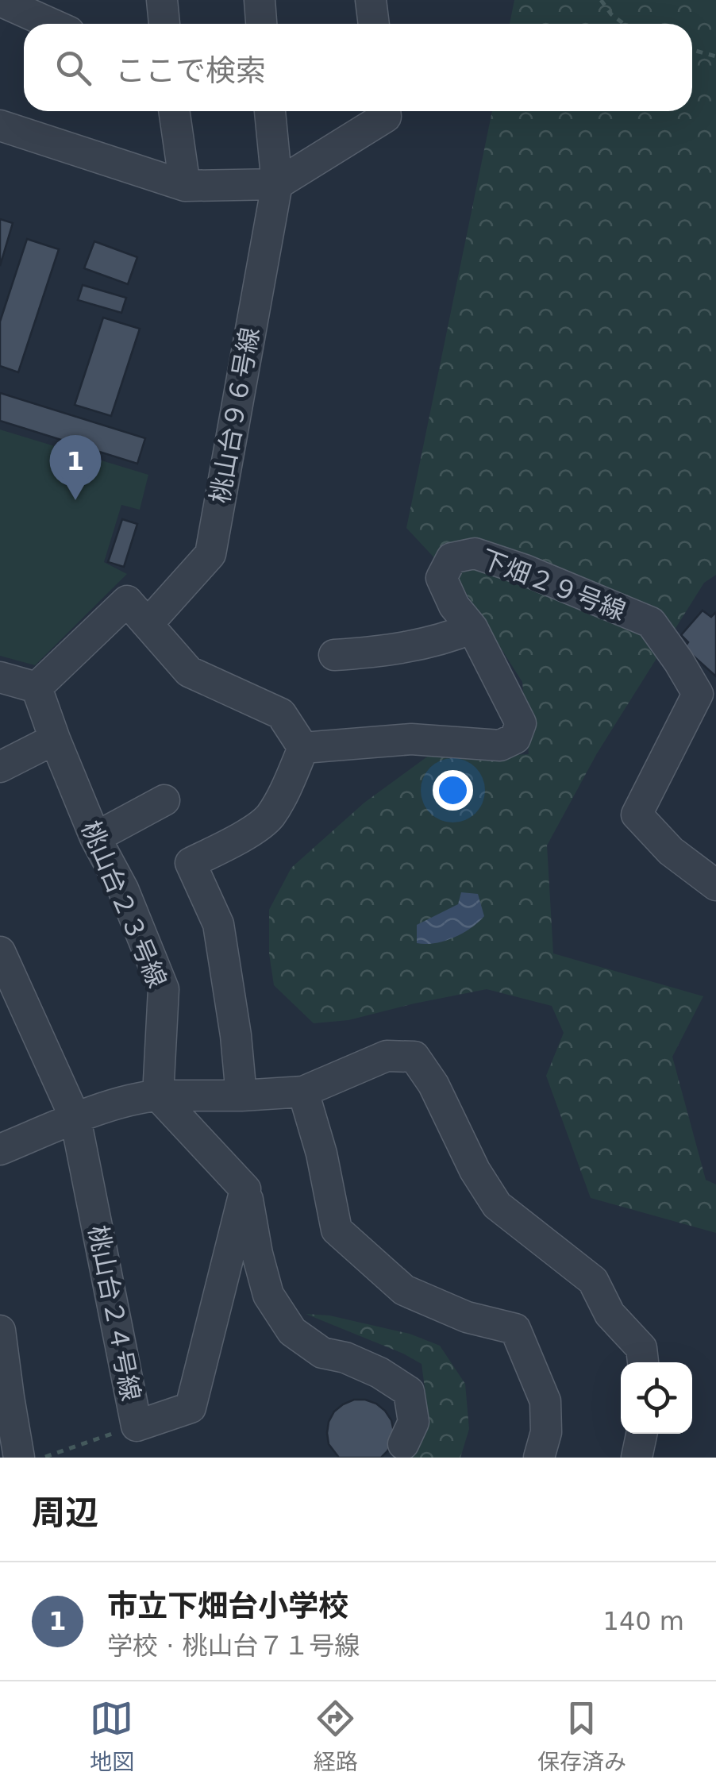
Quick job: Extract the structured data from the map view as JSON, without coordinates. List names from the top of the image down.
{
  "streets": {
    "street": [
      "桃山台９６号線",
      "下畑２９号線",
      "桃山台２３号線",
      "桃山台２４号線"
    ]
  },
  "page": {
    "search": "ここで検索",
    "pins": "1",
    "heading": "周辺",
    "list": [
      {
        "mark": "1",
        "name": "市立下畑台小学校",
        "note": "学校 · 桃山台７１号線",
        "value": "140 m"
      }
    ],
    "nav": ["地図", "経路", "保存済み"]
  }
}
